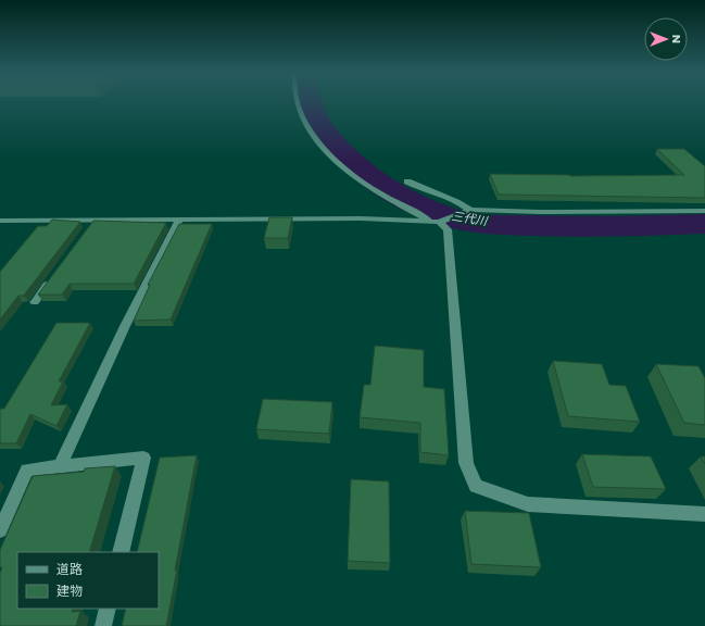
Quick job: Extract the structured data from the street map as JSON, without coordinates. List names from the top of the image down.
{
  "water": ["三代川"],
  "legend": ["道路", "建物"],
  "north": "right"
}
